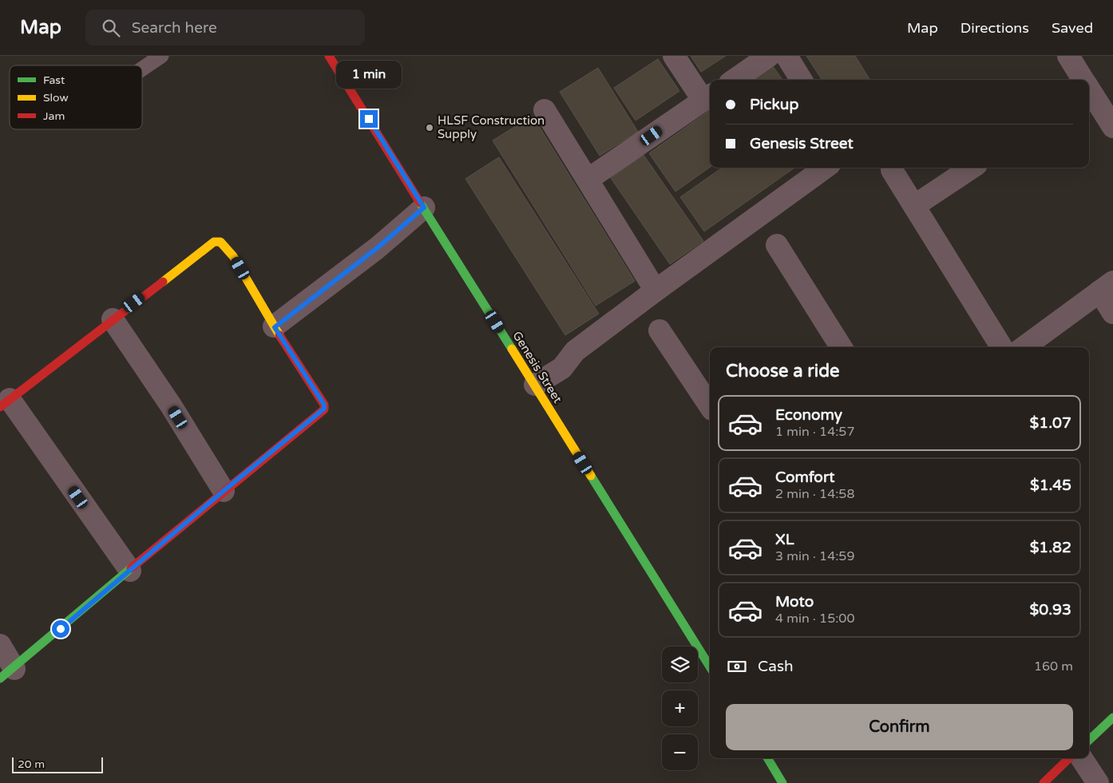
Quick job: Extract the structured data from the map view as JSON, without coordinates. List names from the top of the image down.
{
  "streets": {
    "street": ["Genesis Street"]
  },
  "places": ["HLSF Construction Supply"],
  "legend": ["Fast", "Slow", "Jam"],
  "scale_bar": "20 m",
  "page": {
    "header": "Map",
    "search": "Search here",
    "nav": ["Map", "Directions", "Saved"],
    "bubble": "1 min",
    "banner": ["Pickup", "Genesis Street"],
    "heading": "Choose a ride",
    "list": [
      {
        "name": "Economy",
        "note": "1 min · 14:57",
        "value": "$1.07"
      },
      {
        "name": "Comfort",
        "note": "2 min · 14:58",
        "value": "$1.45"
      },
      {
        "name": "XL",
        "note": "3 min · 14:59",
        "value": "$1.82"
      },
      {
        "name": "Moto",
        "note": "4 min · 15:00",
        "value": "$0.93"
      }
    ],
    "pay": ["Cash", "160 m"],
    "map_buttons": ["+", "−"],
    "buttons": "Confirm",
    "scale": "20 m"
  }
}
